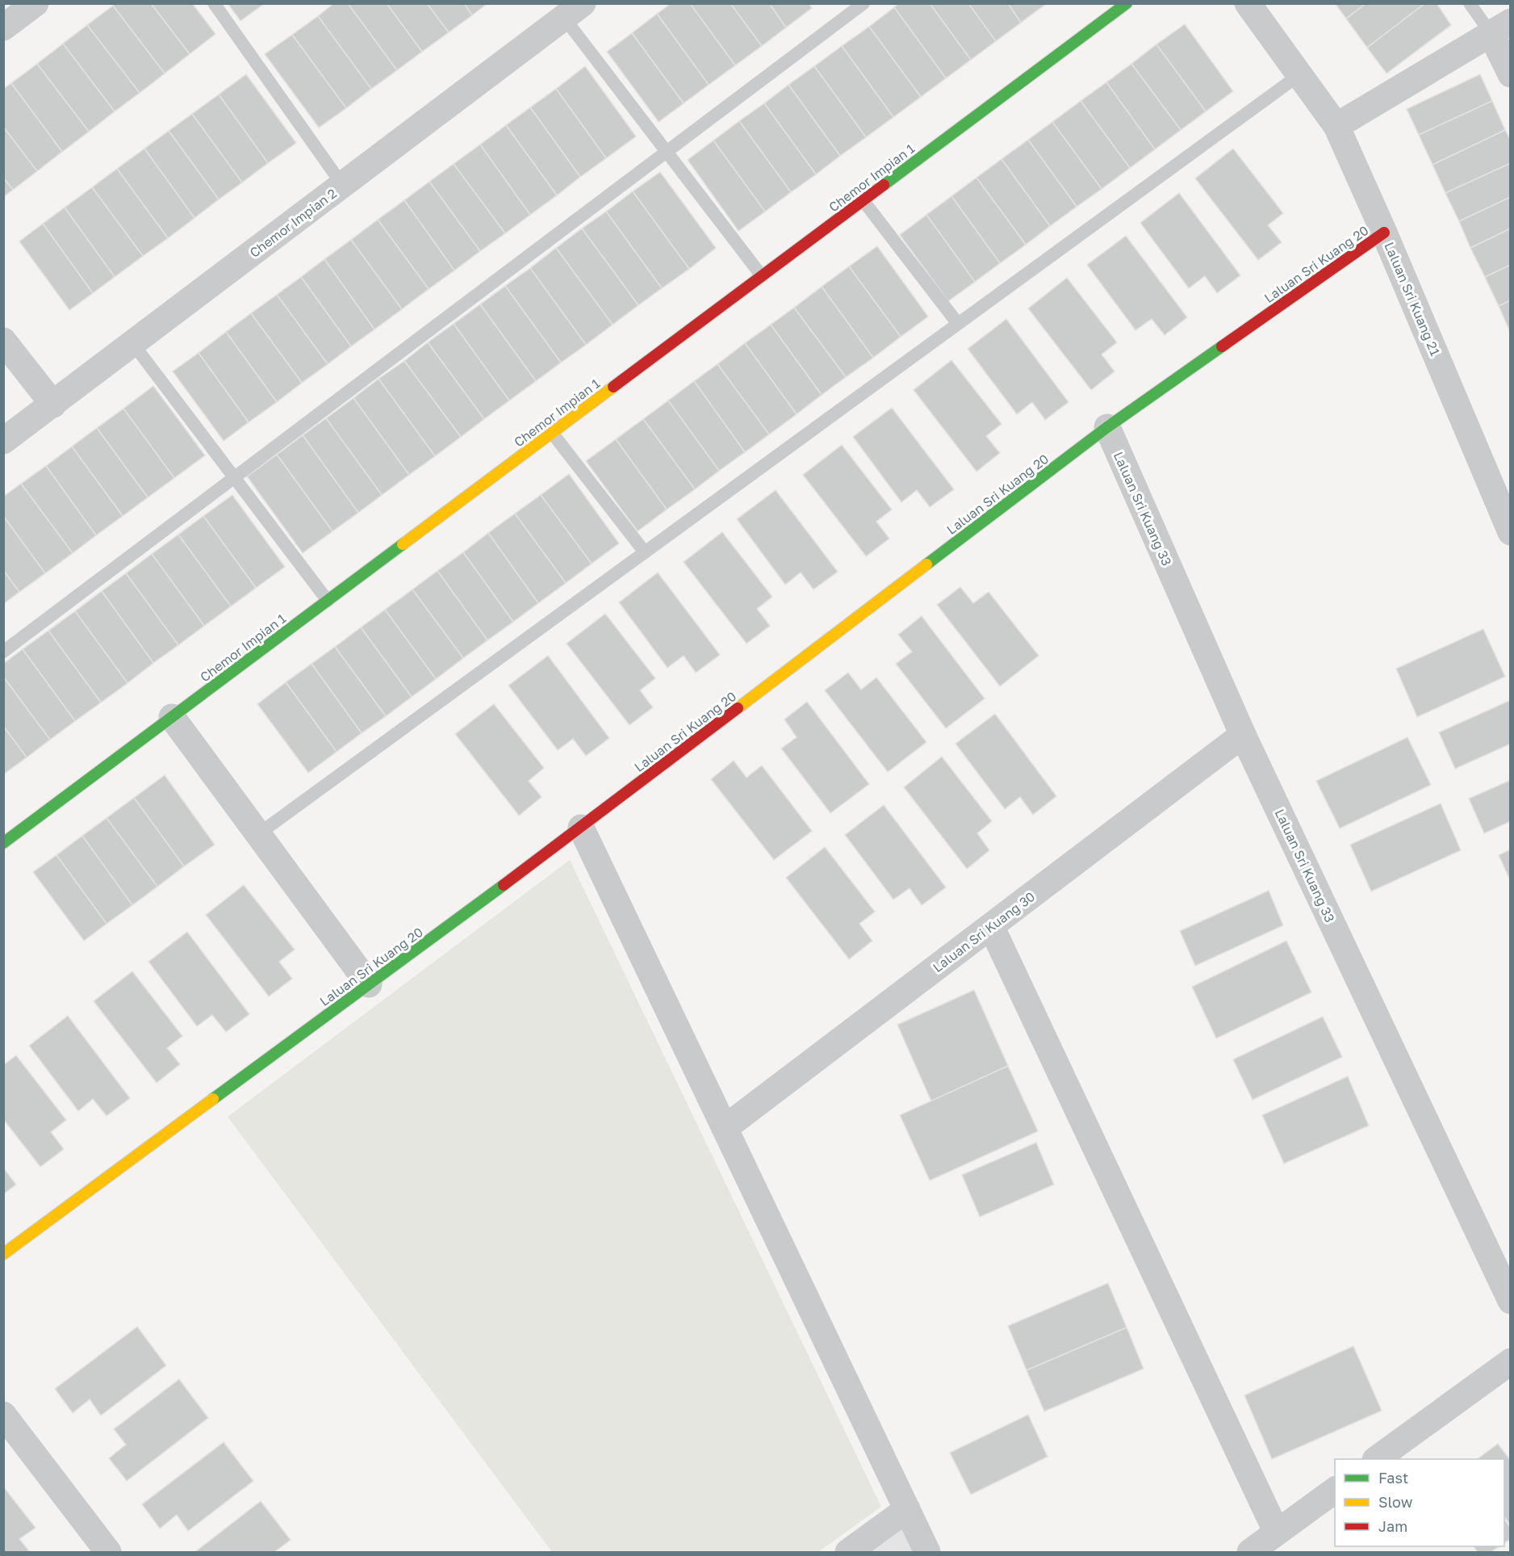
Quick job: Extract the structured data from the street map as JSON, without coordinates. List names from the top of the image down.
{
  "streets": {
    "street": [
      "Chemor Impian 1",
      "Chemor Impian 2",
      "Laluan Sri Kuang 20",
      "Laluan Sri Kuang 21",
      "Laluan Sri Kuang 33",
      "Laluan Sri Kuang 30"
    ]
  },
  "crossings": [
    ["Laluan Sri Kuang 20", "Laluan Sri Kuang 21"],
    ["Laluan Sri Kuang 20", "Laluan Sri Kuang 33"],
    ["Laluan Sri Kuang 33", "Laluan Sri Kuang 30"]
  ],
  "legend": ["Fast", "Slow", "Jam"]
}
